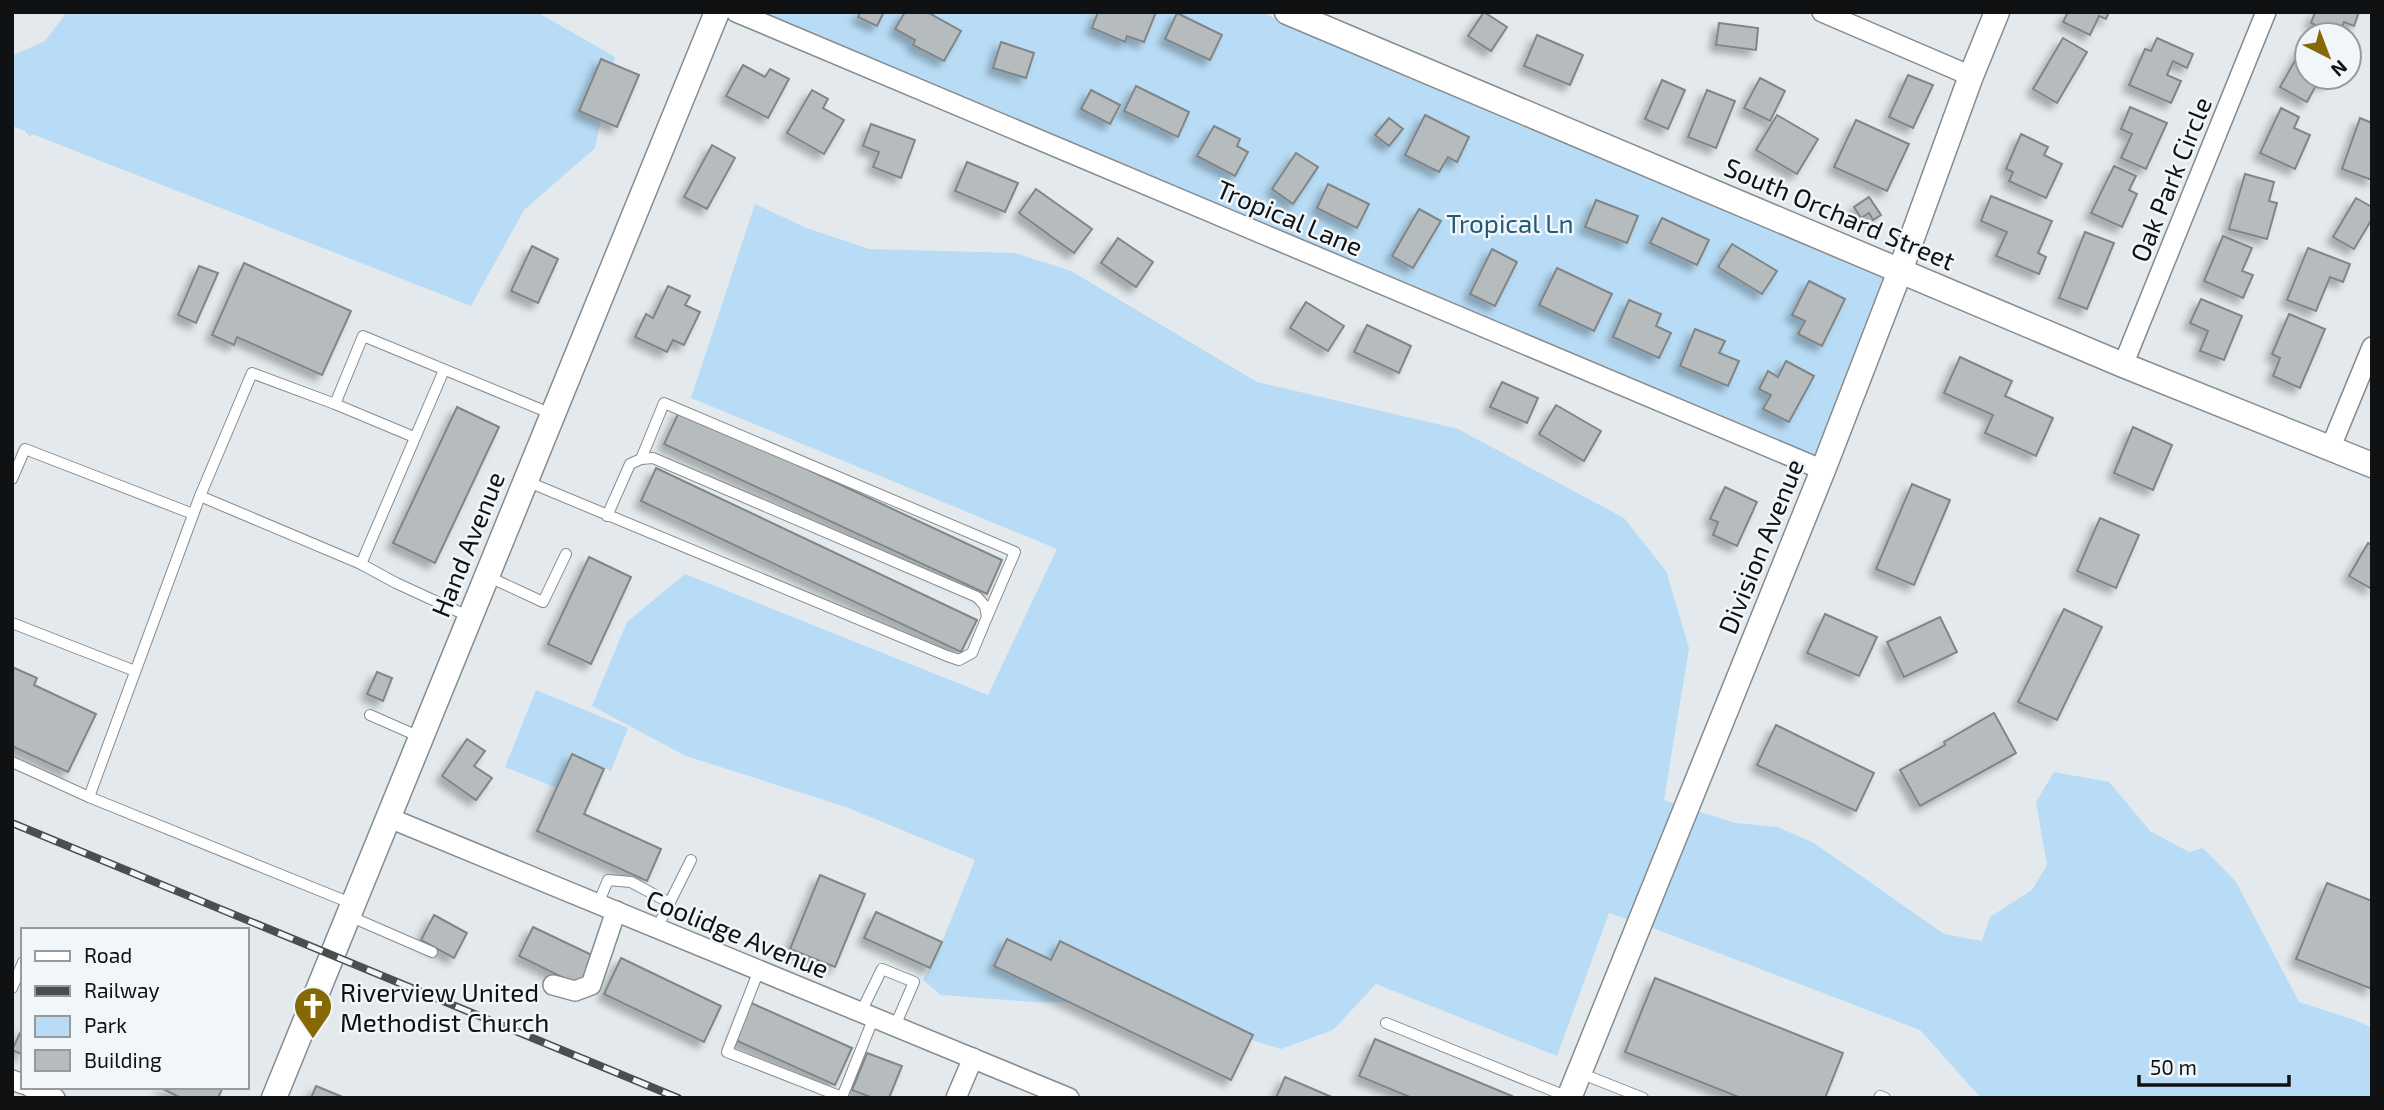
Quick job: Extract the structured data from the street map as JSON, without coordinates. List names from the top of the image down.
{
  "streets": {
    "street": [
      "Oak Park Circle",
      "South Orchard Street",
      "Tropical Lane",
      "Hand Avenue",
      "Division Avenue",
      "Coolidge Avenue"
    ]
  },
  "crossings": [
    ["Oak Park Circle", "South Orchard Street"],
    ["South Orchard Street", "Division Avenue"],
    ["Tropical Lane", "Division Avenue"],
    ["Hand Avenue", "Coolidge Avenue"]
  ],
  "parks": ["Tropical Ln"],
  "places": {
    "church": ["Riverview United Methodist Church"]
  },
  "legend": [
    "Road",
    "Railway",
    "Park",
    "Building"
  ],
  "scale_bar": "50 m",
  "north": "bottom right"
}
